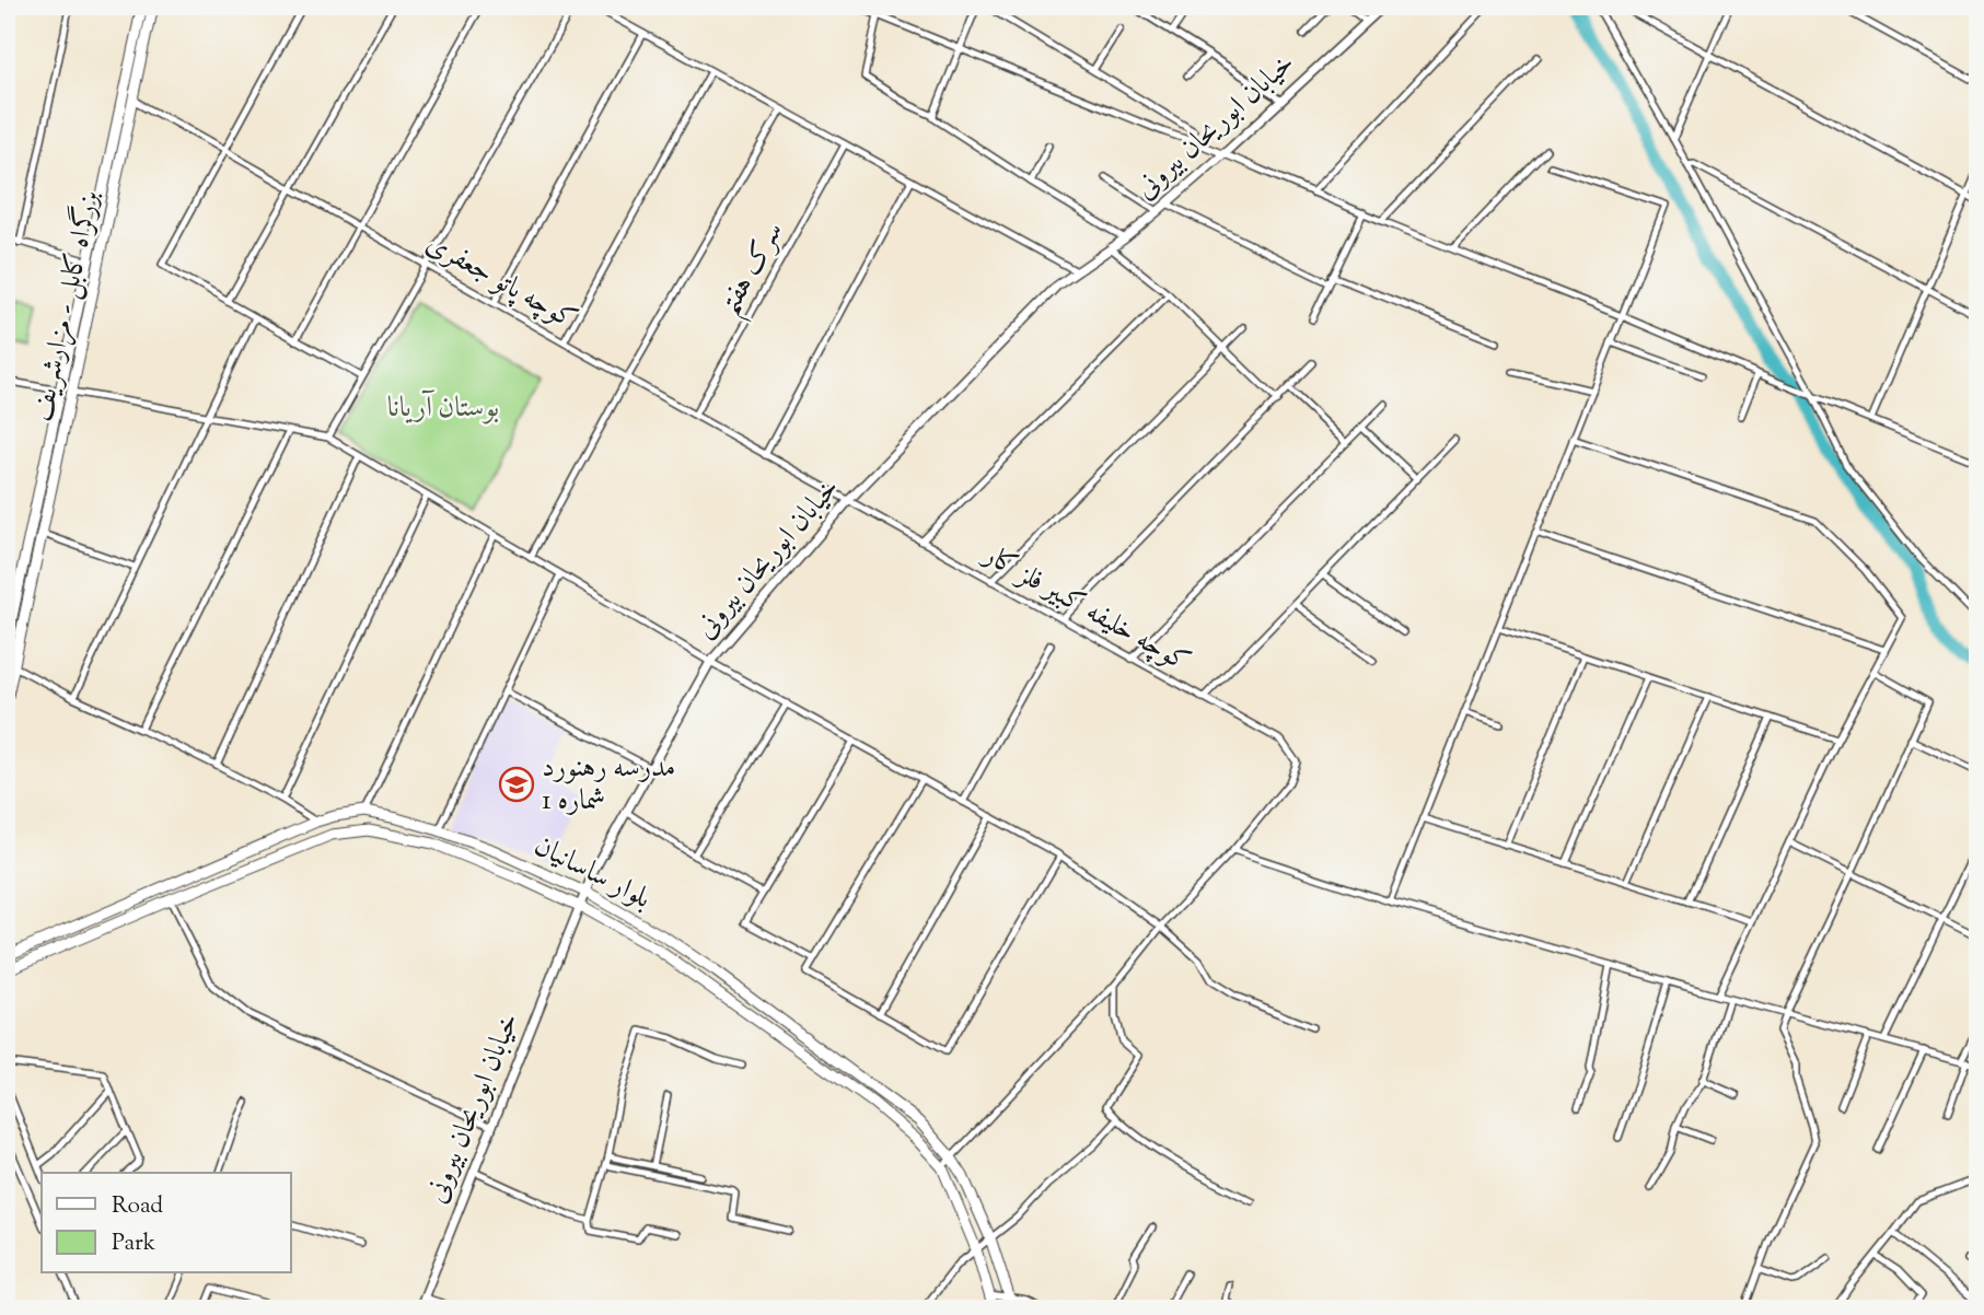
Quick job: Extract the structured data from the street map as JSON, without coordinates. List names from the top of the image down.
{
  "streets": {
    "highway": ["بزرگراه کابل - مزارشریف", "بلوار ساسانیان"],
    "street": [
      "خیابان ابوریحان بیرونی",
      "سرک هفتم",
      "کوچه پاتو جعفری",
      "کوچه خلیفه کبیر فلز کار"
    ]
  },
  "crossings": [
    ["خیابان ابوریحان بیرونی", "کوچه پاتو جعفری"],
    ["خیابان ابوریحان بیرونی", "کوچه خلیفه کبیر فلز کار"],
    ["خیابان ابوریحان بیرونی", "بلوار ساسانیان"],
    ["سرک هفتم", "کوچه پاتو جعفری"],
    ["کوچه پاتو جعفری", "بزرگراه کابل - مزارشریف"],
    ["کوچه پاتو جعفری", "کوچه خلیفه کبیر فلز کار"]
  ],
  "parks": ["بوستان آریانا"],
  "places": {
    "school or university": ["مدرسه رهنورد شماره 1"]
  },
  "legend": ["Road", "Park"]
}
